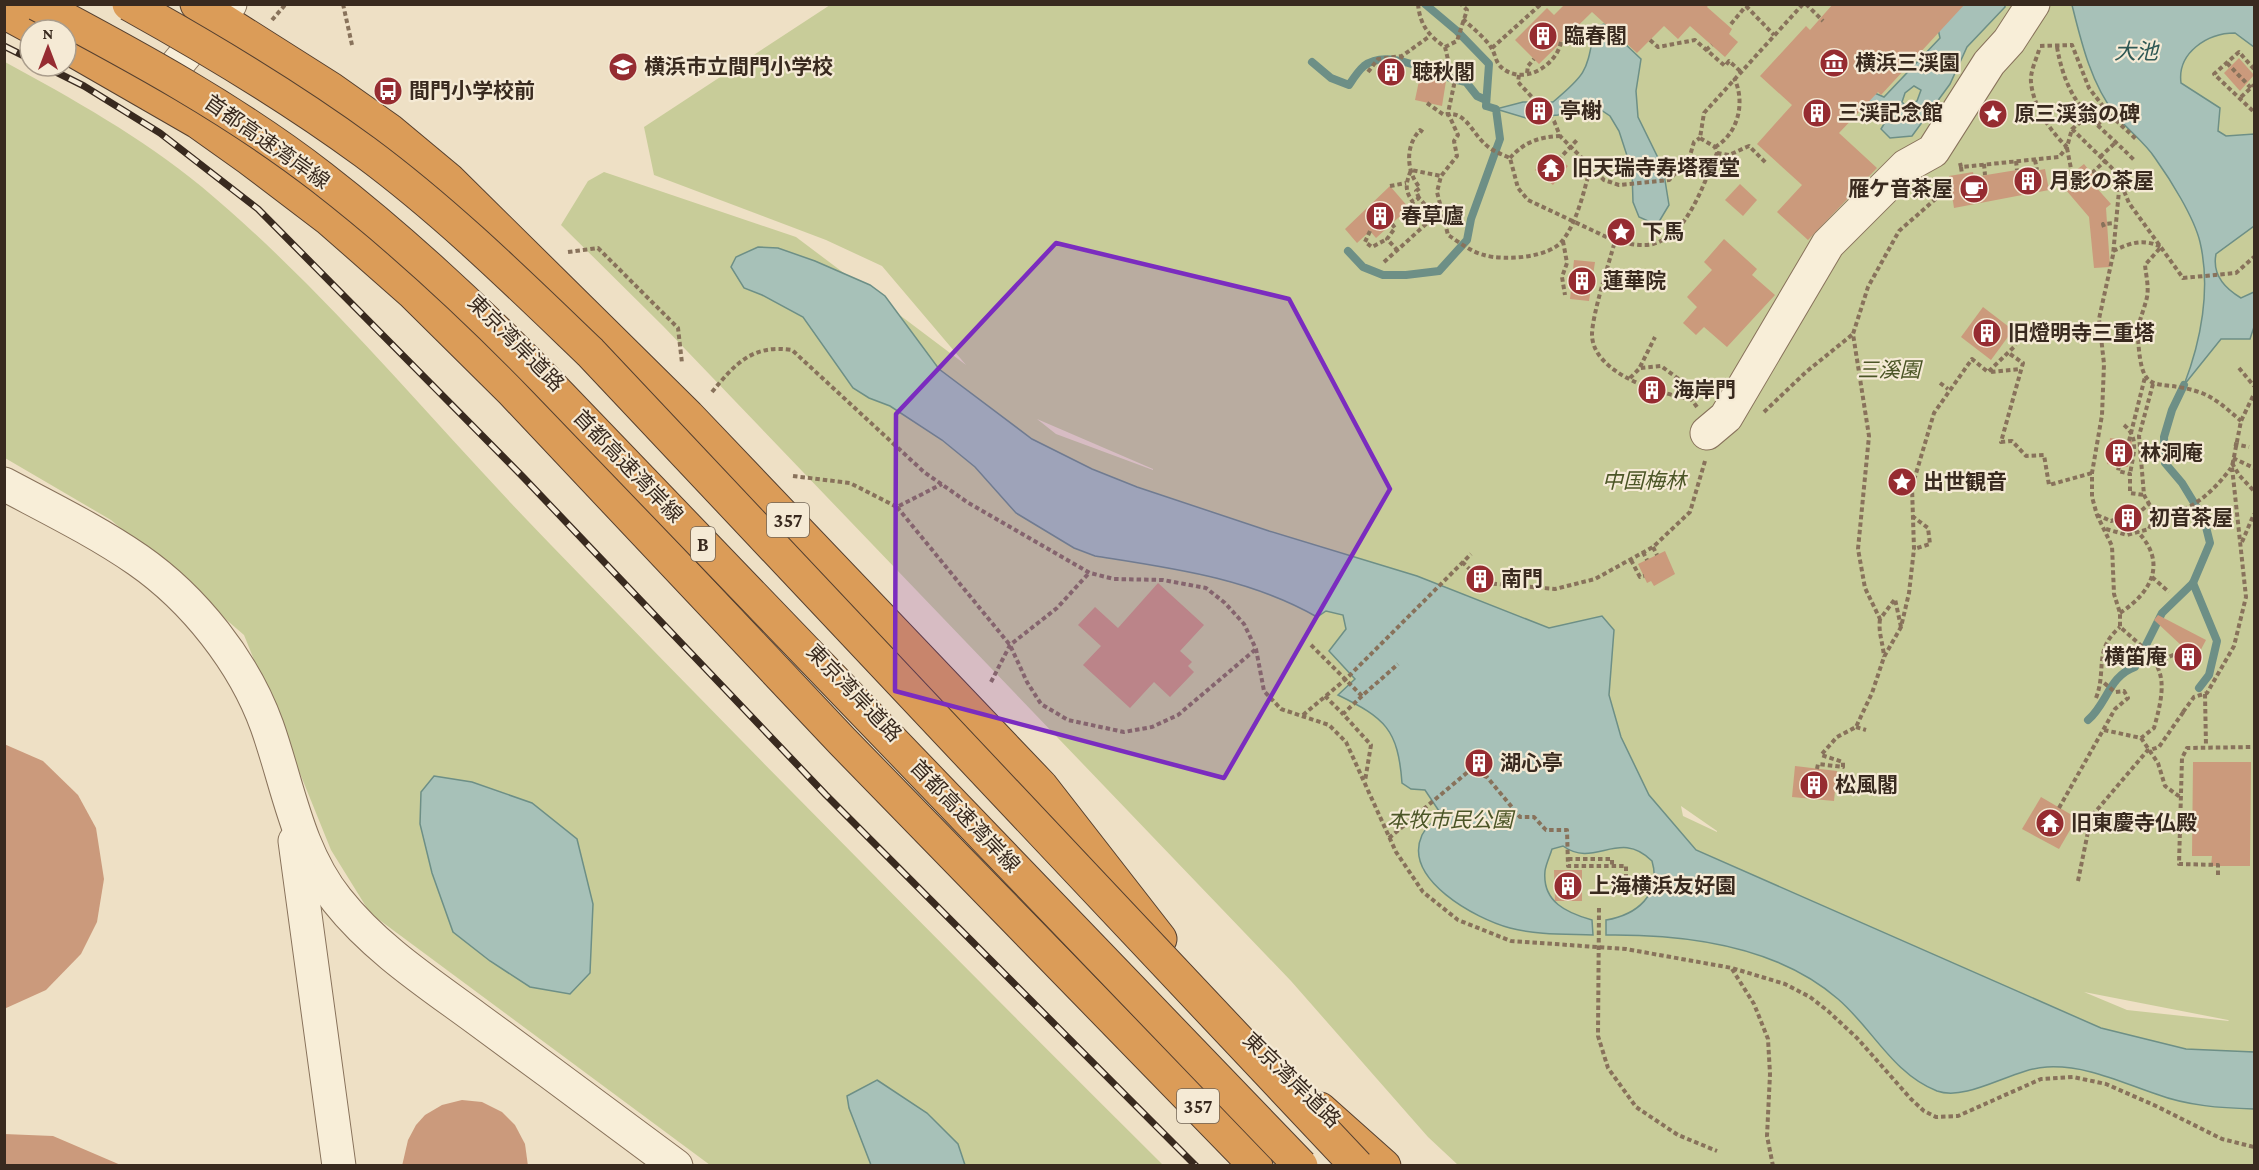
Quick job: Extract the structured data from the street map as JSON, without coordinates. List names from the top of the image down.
{
  "streets": {
    "highway": [
      "首都高速湾岸線",
      "東京湾岸道路",
      "357",
      "B"
    ]
  },
  "water": ["大池"],
  "parks": ["三溪園", "中国梅林", "本牧市民公園"],
  "places": {
    "building": [
      "臨春閣",
      "聴秋閣",
      "亭榭",
      "三渓記念館",
      "月影の茶屋",
      "春草廬",
      "蓮華院",
      "旧燈明寺三重塔",
      "海岸門",
      "林洞庵",
      "初音茶屋",
      "南門",
      "横笛庵",
      "湖心亭",
      "松風閣",
      "上海横浜友好園"
    ],
    "museum": ["横浜三渓園"],
    "school or university": ["横浜市立間門小学校"],
    "bus stop": ["間門小学校前"],
    "place": ["原三渓翁の碑", "下馬", "出世観音"],
    "temple": ["旧天瑞寺寿塔覆堂", "旧東慶寺仏殿"],
    "cafe": ["雁ケ音茶屋"]
  },
  "north": "top"
}
